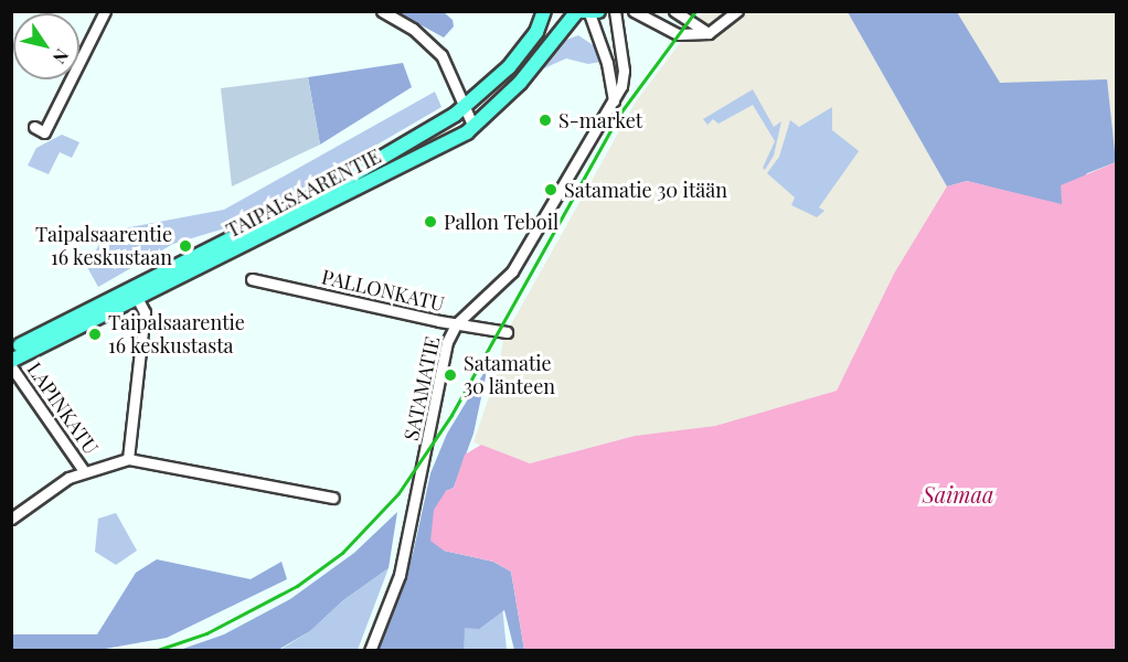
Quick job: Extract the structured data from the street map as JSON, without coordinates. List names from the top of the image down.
{
  "streets": {
    "main road": ["TAIPALSAARENTIE"],
    "street": ["PALLONKATU", "SATAMATIE", "LAPINKATU"]
  },
  "crossings": [
    ["PALLONKATU", "SATAMATIE"]
  ],
  "water": ["Saimaa"],
  "places": [
    "S-market",
    "Satamatie 30 itään",
    "Pallon Teboil",
    "Taipalsaarentie 16 keskustaan",
    "Taipalsaarentie 16 keskustasta",
    "Satamatie 30 länteen"
  ],
  "north": "bottom right"
}
